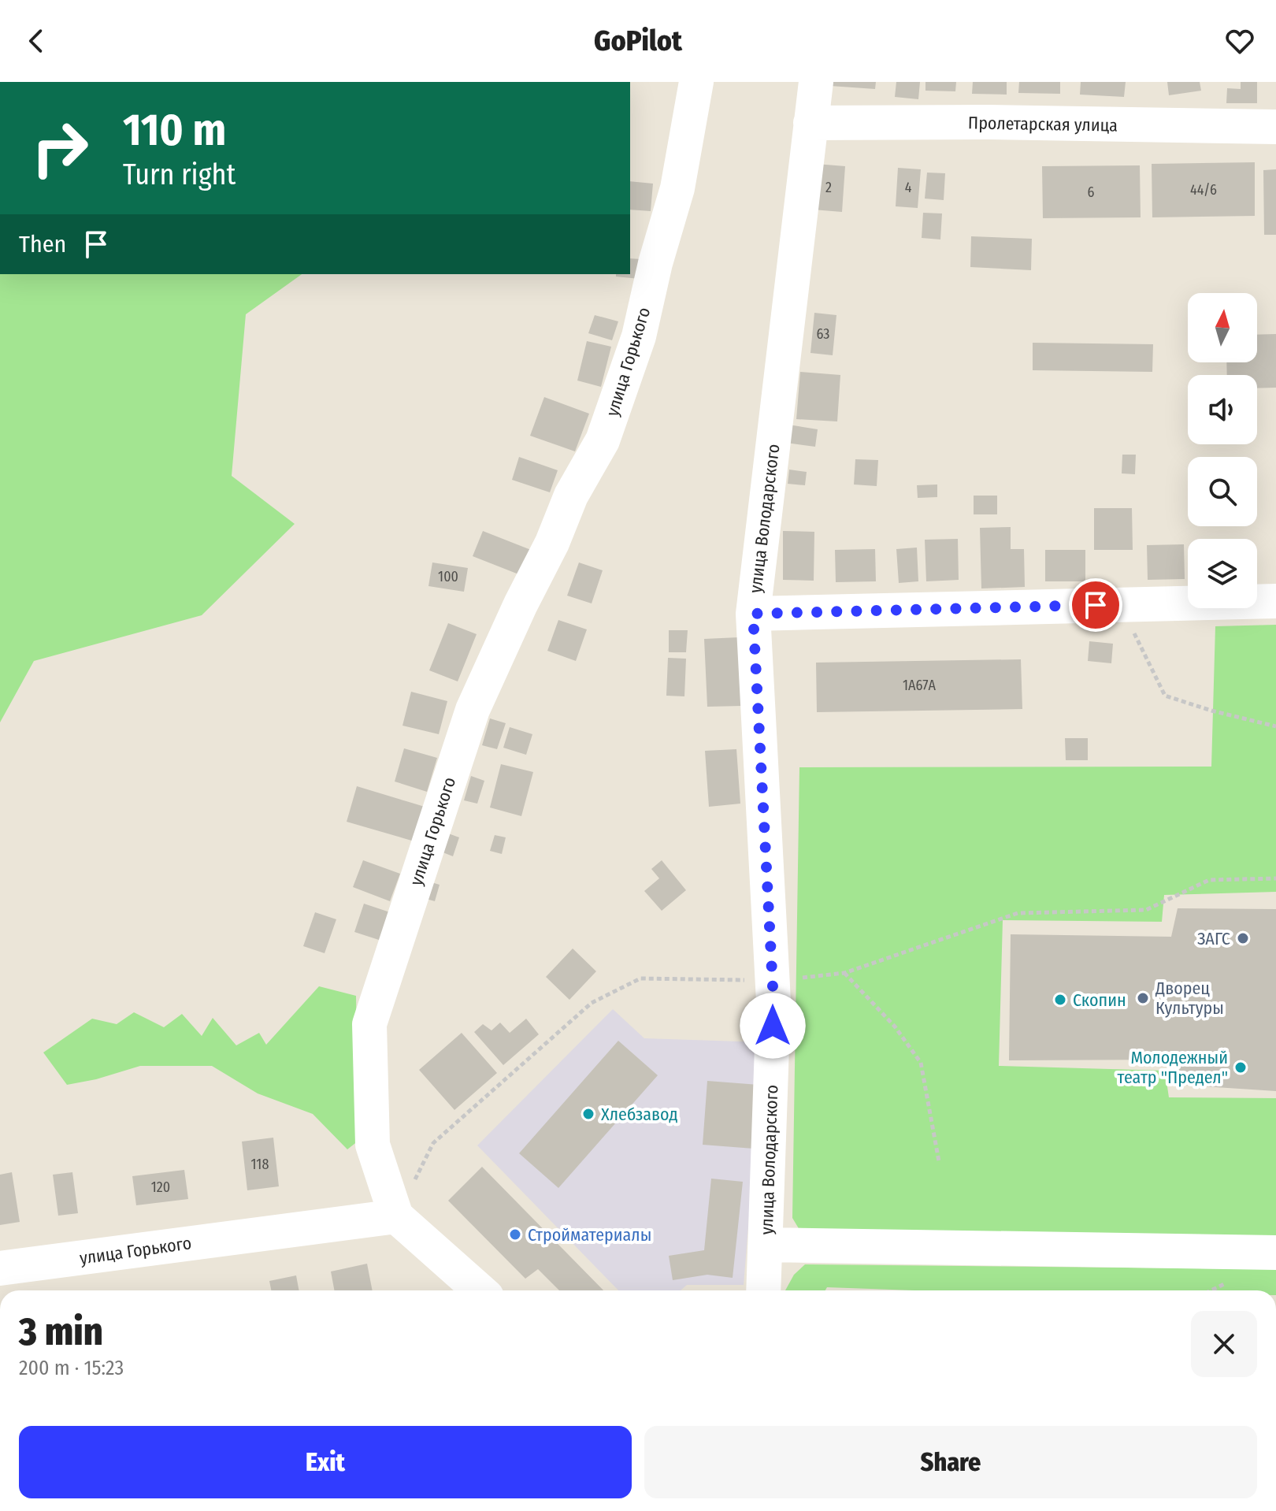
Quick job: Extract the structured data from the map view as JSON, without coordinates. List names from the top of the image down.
{
  "streets": {
    "street": ["Пролетарская улица", "улица Горького", "улица Володарского"]
  },
  "crossings": [
    ["Пролетарская улица", "улица Володарского"]
  ],
  "places": [
    "ЗАГС",
    "Дворец Культуры",
    "Скопин",
    "Молодежный театр \"Предел\"",
    "Хлебзавод",
    "Стройматериалы"
  ],
  "house_numbers": [
    "2",
    "4",
    "44/6",
    "6",
    "63",
    "100",
    "1А67A",
    "118",
    "120"
  ],
  "north": "top",
  "page": {
    "header": "GoPilot",
    "turn": ["110 m", "Turn right"],
    "then": "Then",
    "heading": ["3 min", "200 m · 15:23"],
    "buttons": ["Exit", "Share"]
  }
}
